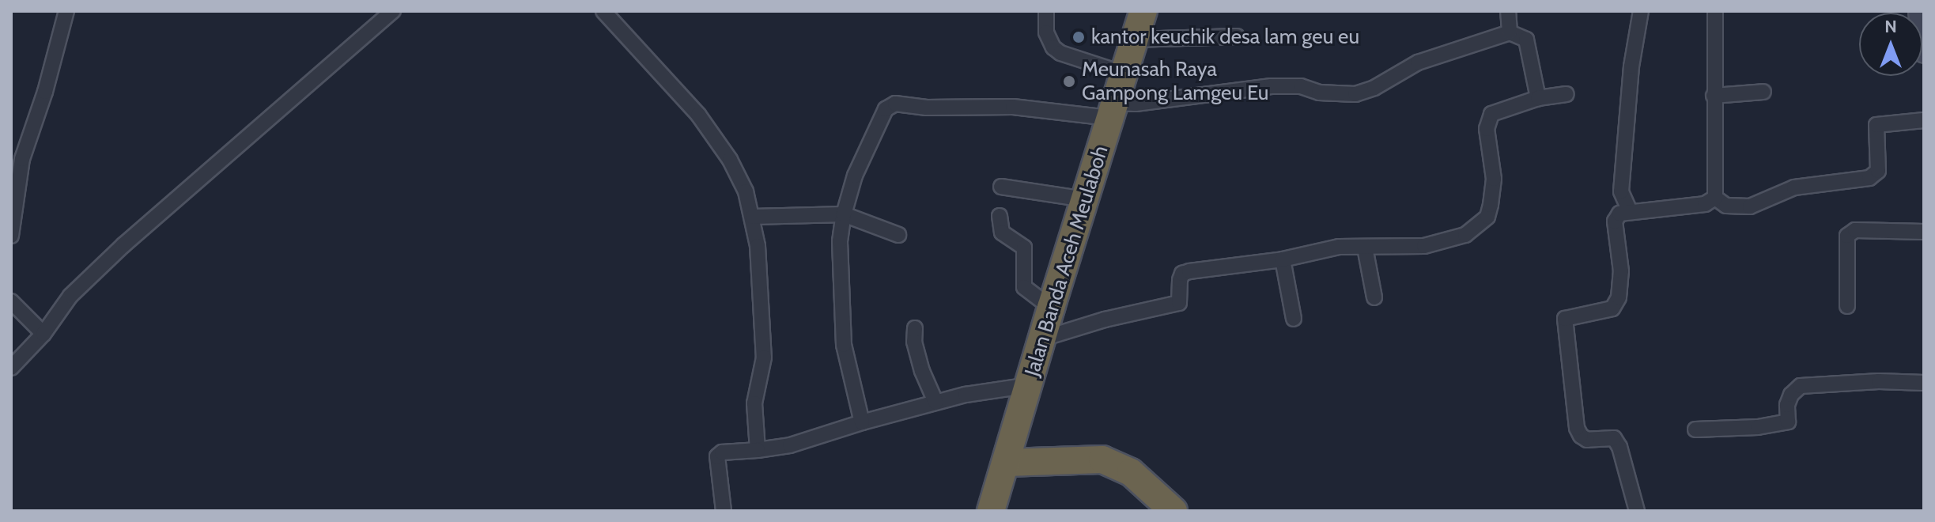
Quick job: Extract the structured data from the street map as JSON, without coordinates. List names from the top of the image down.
{
  "streets": {
    "highway": ["Jalan Banda Aceh Meulaboh"]
  },
  "places": ["kantor keuchik desa lam geu eu", "Meunasah Raya Gampong Lamgeu Eu"],
  "north": "top"
}
